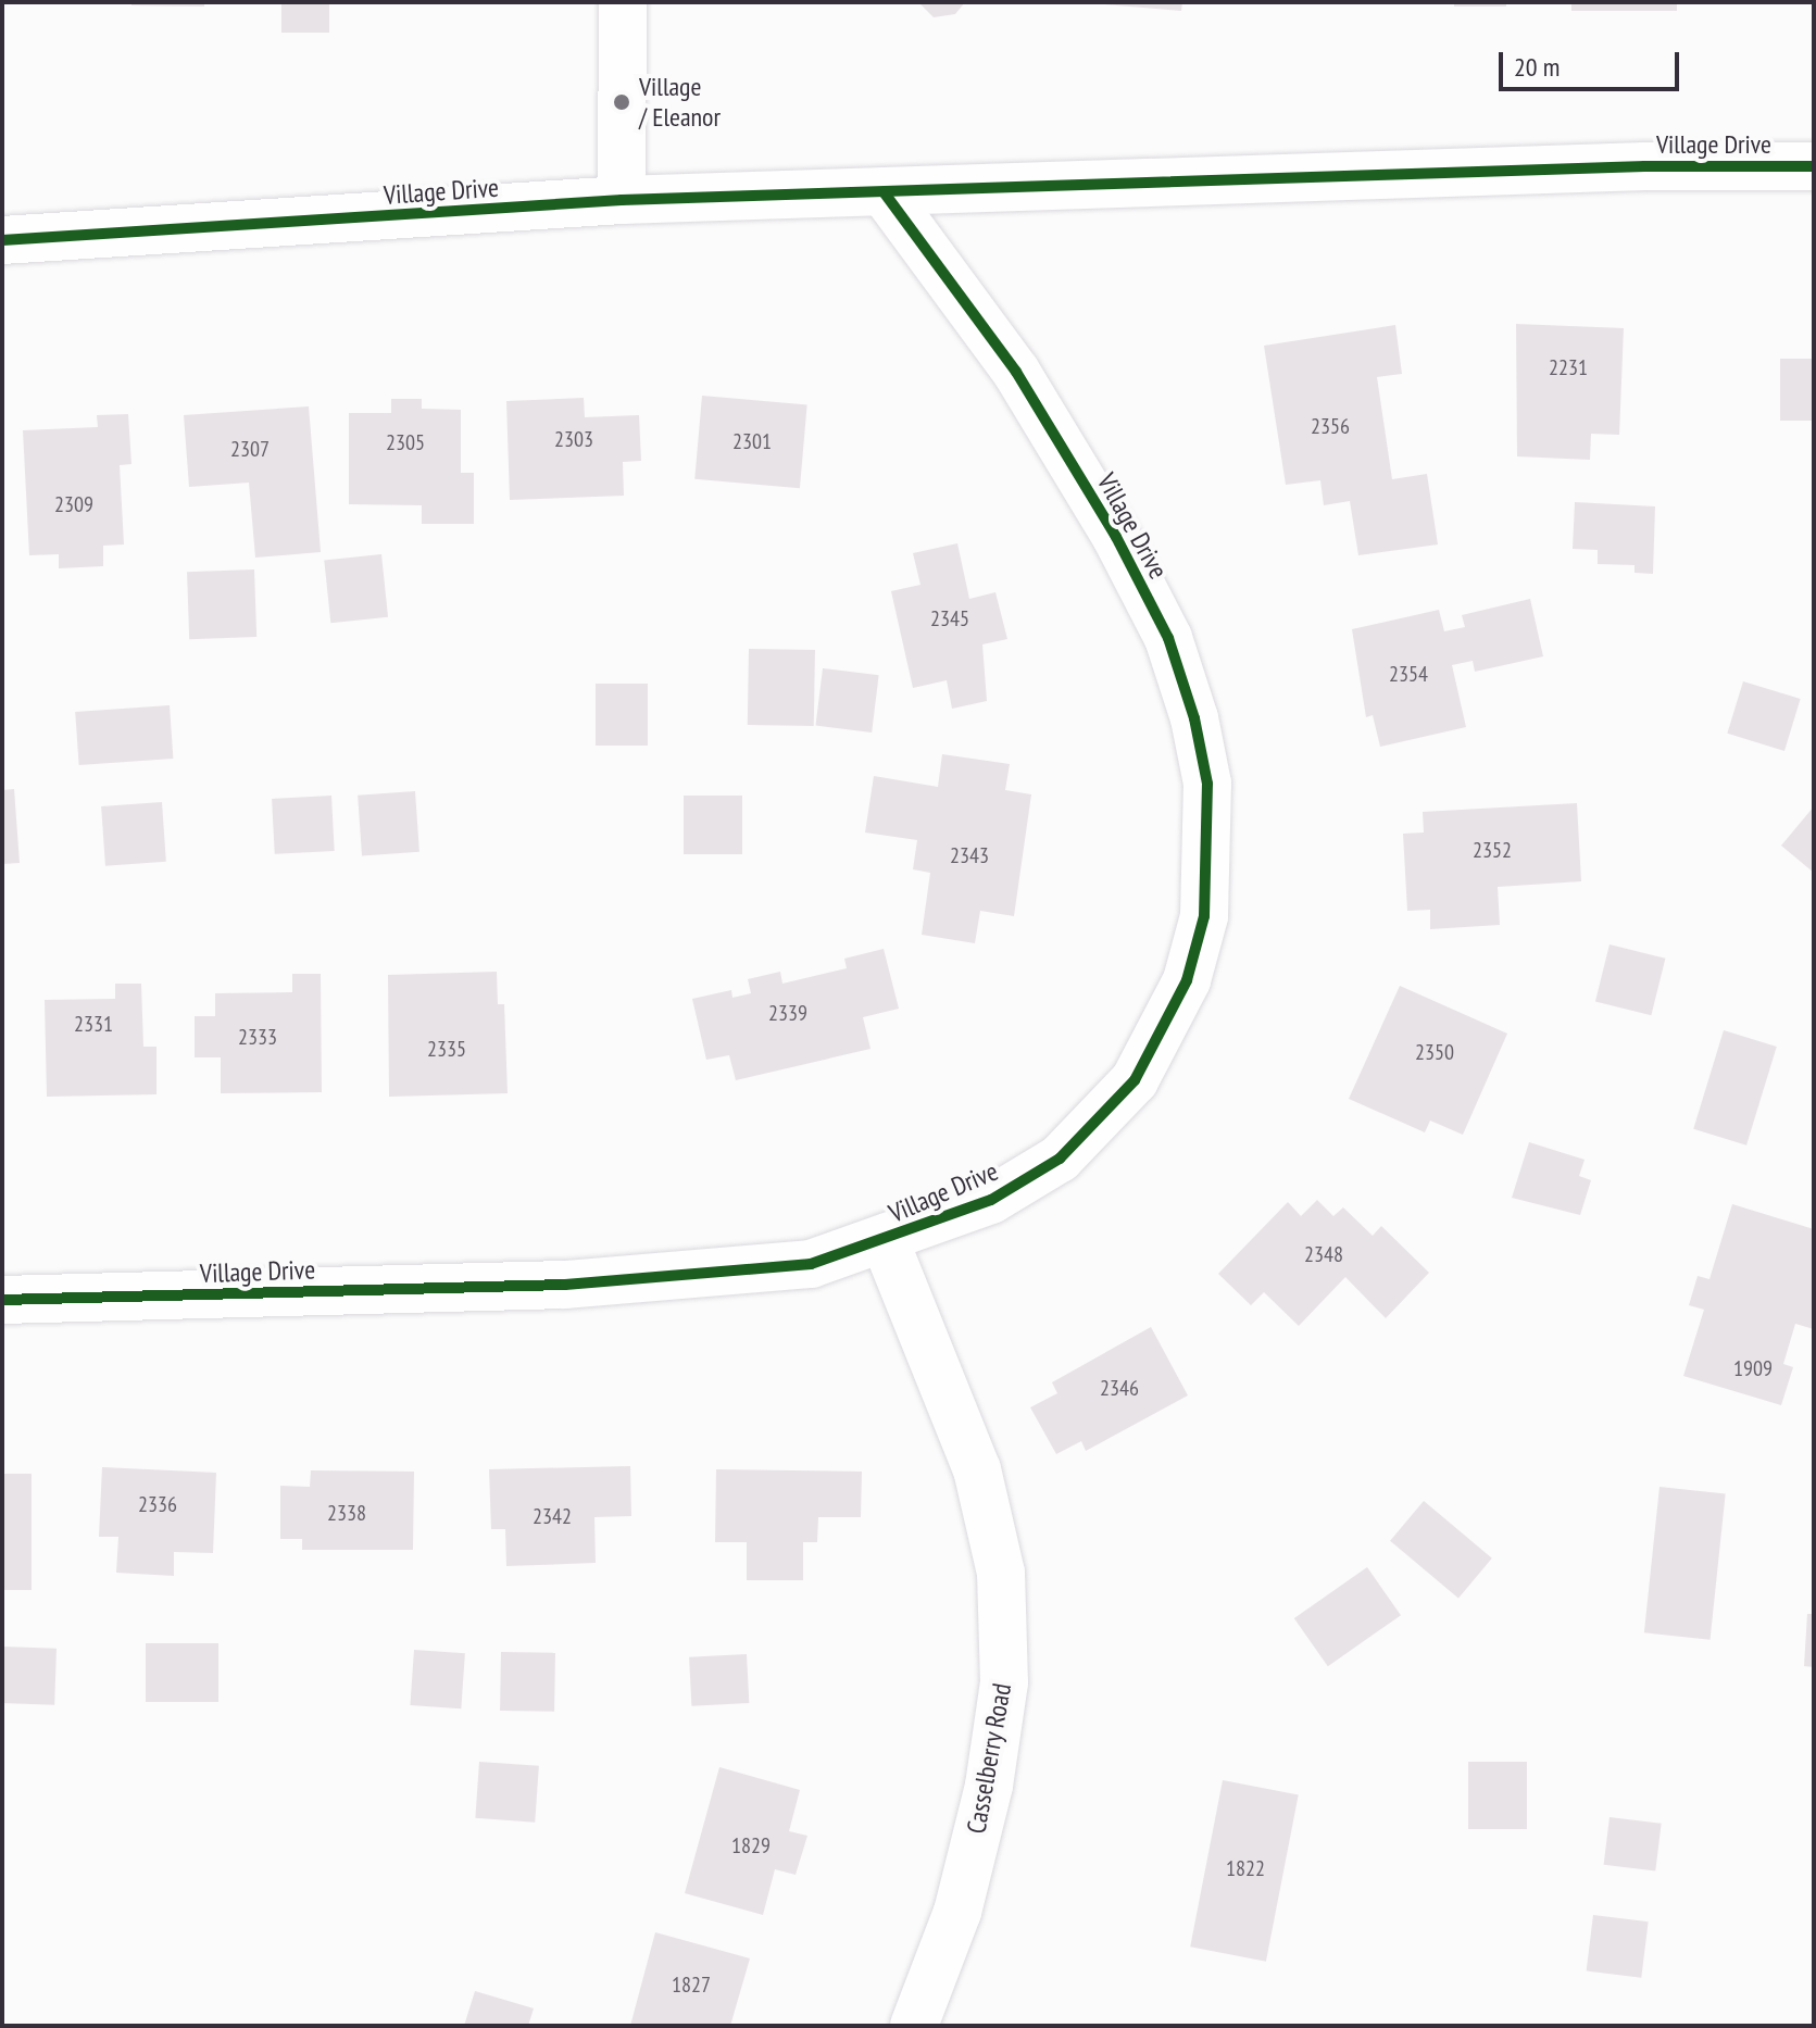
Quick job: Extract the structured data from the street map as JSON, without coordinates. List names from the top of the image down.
{
  "streets": {
    "street": ["Village Drive", "Casselberry Road"]
  },
  "crossings": [
    ["Village Drive", "Casselberry Road"]
  ],
  "places": ["Village / Eleanor"],
  "house_numbers": [
    "2231",
    "2356",
    "2303",
    "2301",
    "2305",
    "2307",
    "2309",
    "2345",
    "2354",
    "2352",
    "2343",
    "2339",
    "2331",
    "2333",
    "2335",
    "2350",
    "2348",
    "1909",
    "2346",
    "2336",
    "2338",
    "2342",
    "1829",
    "1822",
    "1827"
  ],
  "scale_bar": "20 m"
}
